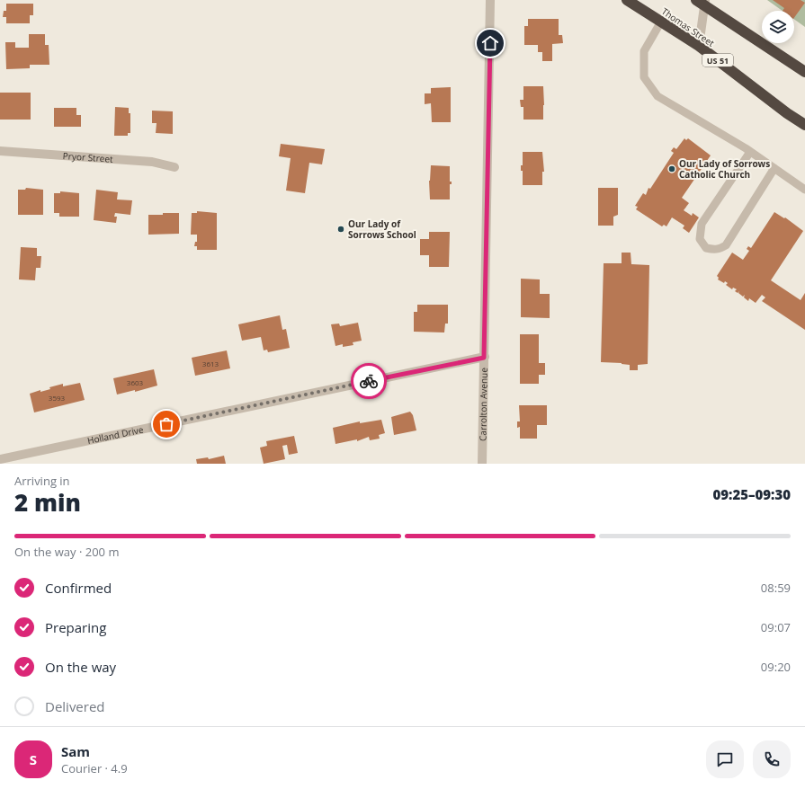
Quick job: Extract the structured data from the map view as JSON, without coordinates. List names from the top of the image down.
{
  "streets": {
    "highway": ["Thomas Street", "US 51"],
    "street": ["Pryor Street", "Carrolton Avenue", "Holland Drive"]
  },
  "crossings": [
    ["Carrolton Avenue", "Holland Drive"]
  ],
  "places": ["Our Lady of Sorrows Catholic Church", "Our Lady of Sorrows School"],
  "house_numbers": ["3613", "3603", "3593"],
  "page": {
    "heading": ["2 min", "Arriving in", "09:25–09:30"],
    "panel": ["Sam", "Courier · 4.9"],
    "bar": "On the way · 200 m",
    "list": [
      ["Confirmed", "08:59"],
      ["Preparing", "09:07"],
      ["On the way", "09:20"],
      "Delivered"
    ],
    "round": "S"
  }
}
